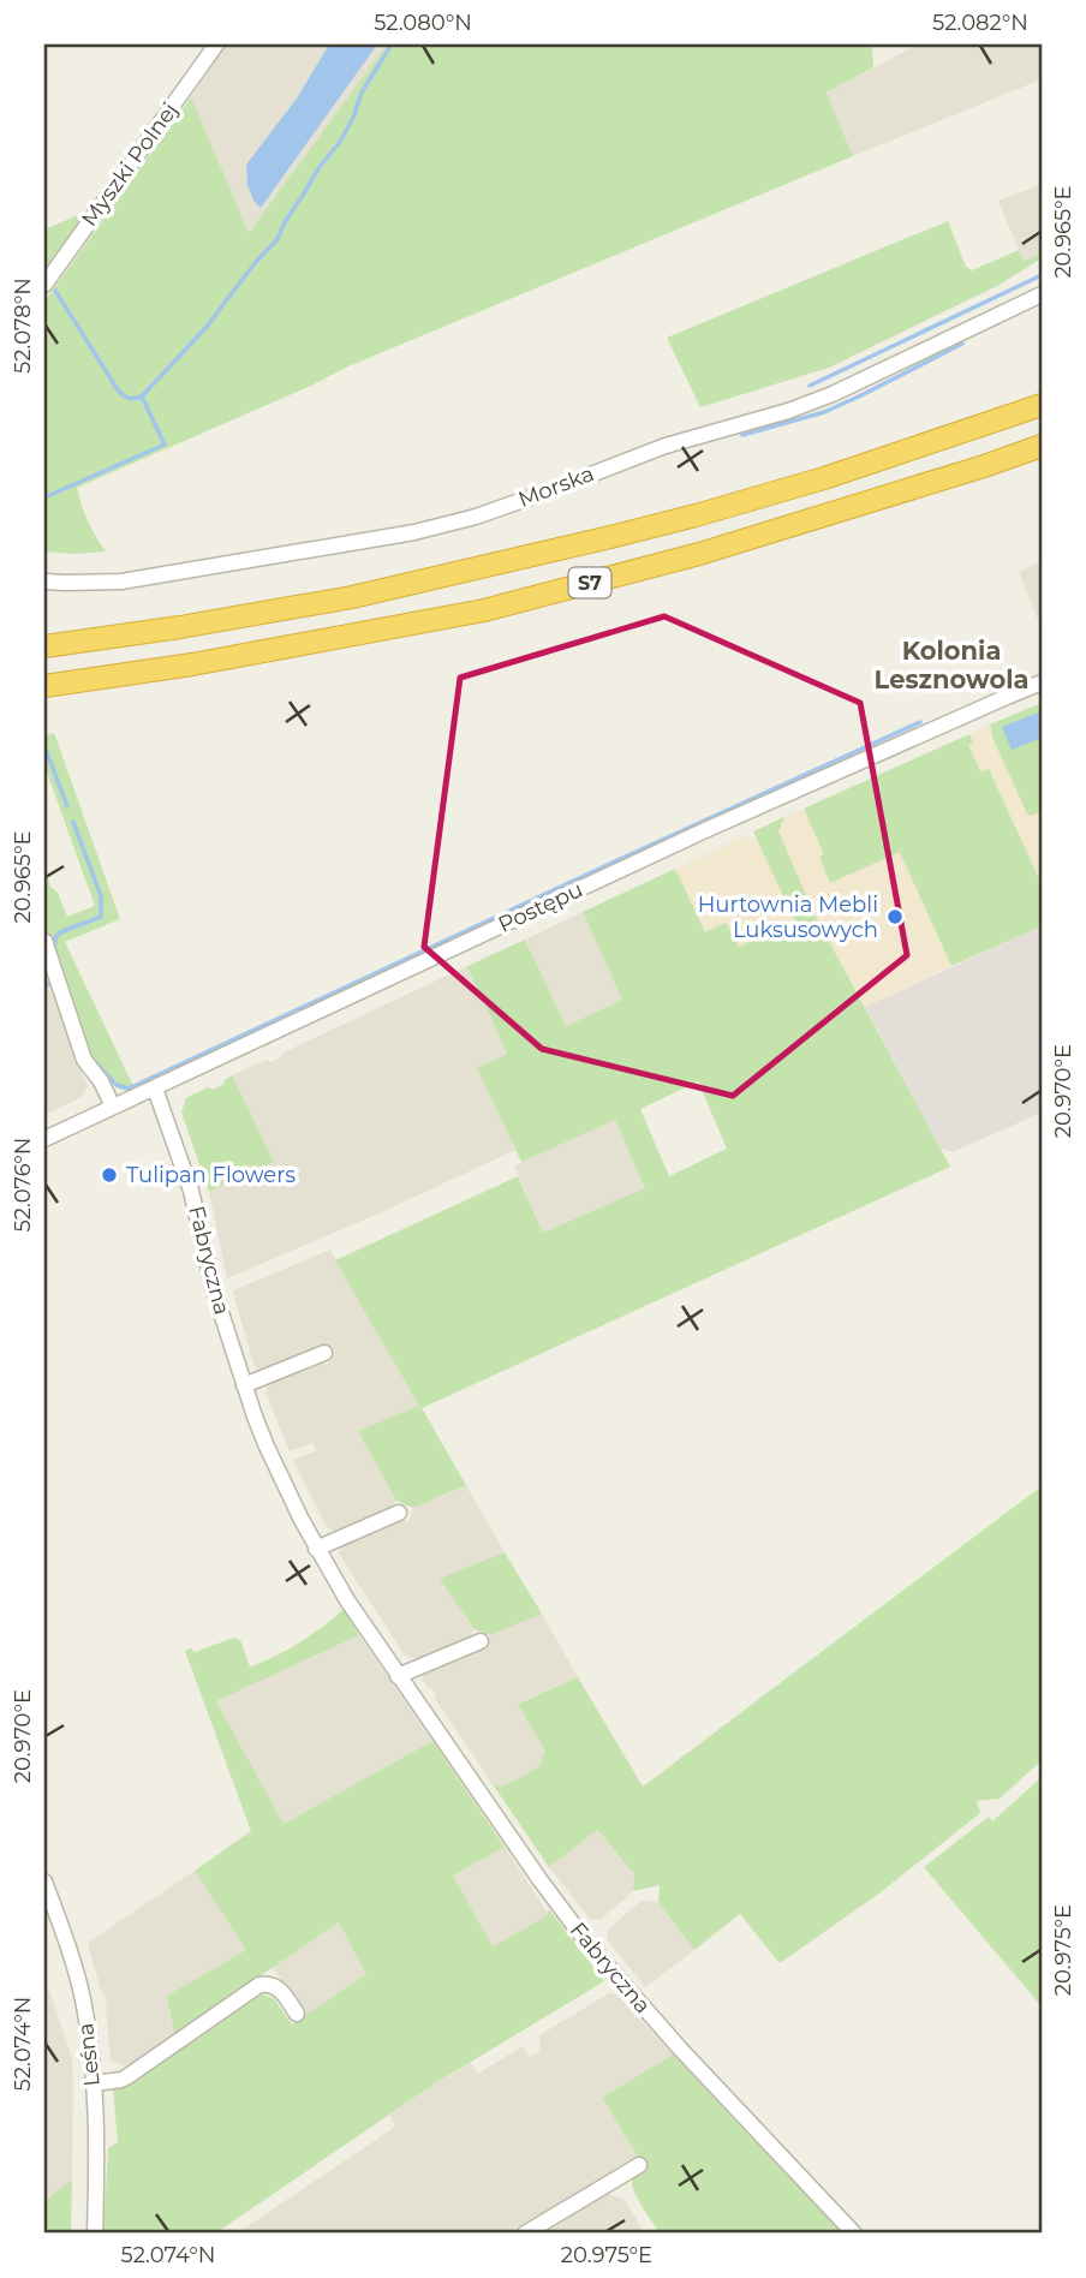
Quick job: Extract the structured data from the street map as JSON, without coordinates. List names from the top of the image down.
{
  "streets": {
    "highway": ["S7"],
    "street": [
      "Myszki Polnej",
      "Morska",
      "Postępu",
      "Fabryczna",
      "Leśna"
    ]
  },
  "crossings": [
    ["Postępu", "Fabryczna"]
  ],
  "districts": ["Kolonia Lesznowola"],
  "places": ["Hurtownia Mebli Luksusowych", "Tulipan Flowers"],
  "coordinates": [
    "52.080°N",
    "52.082°N",
    "20.965°E",
    "52.078°N",
    "20.970°E",
    "52.076°N",
    "20.975°E",
    "52.074°N"
  ]
}
